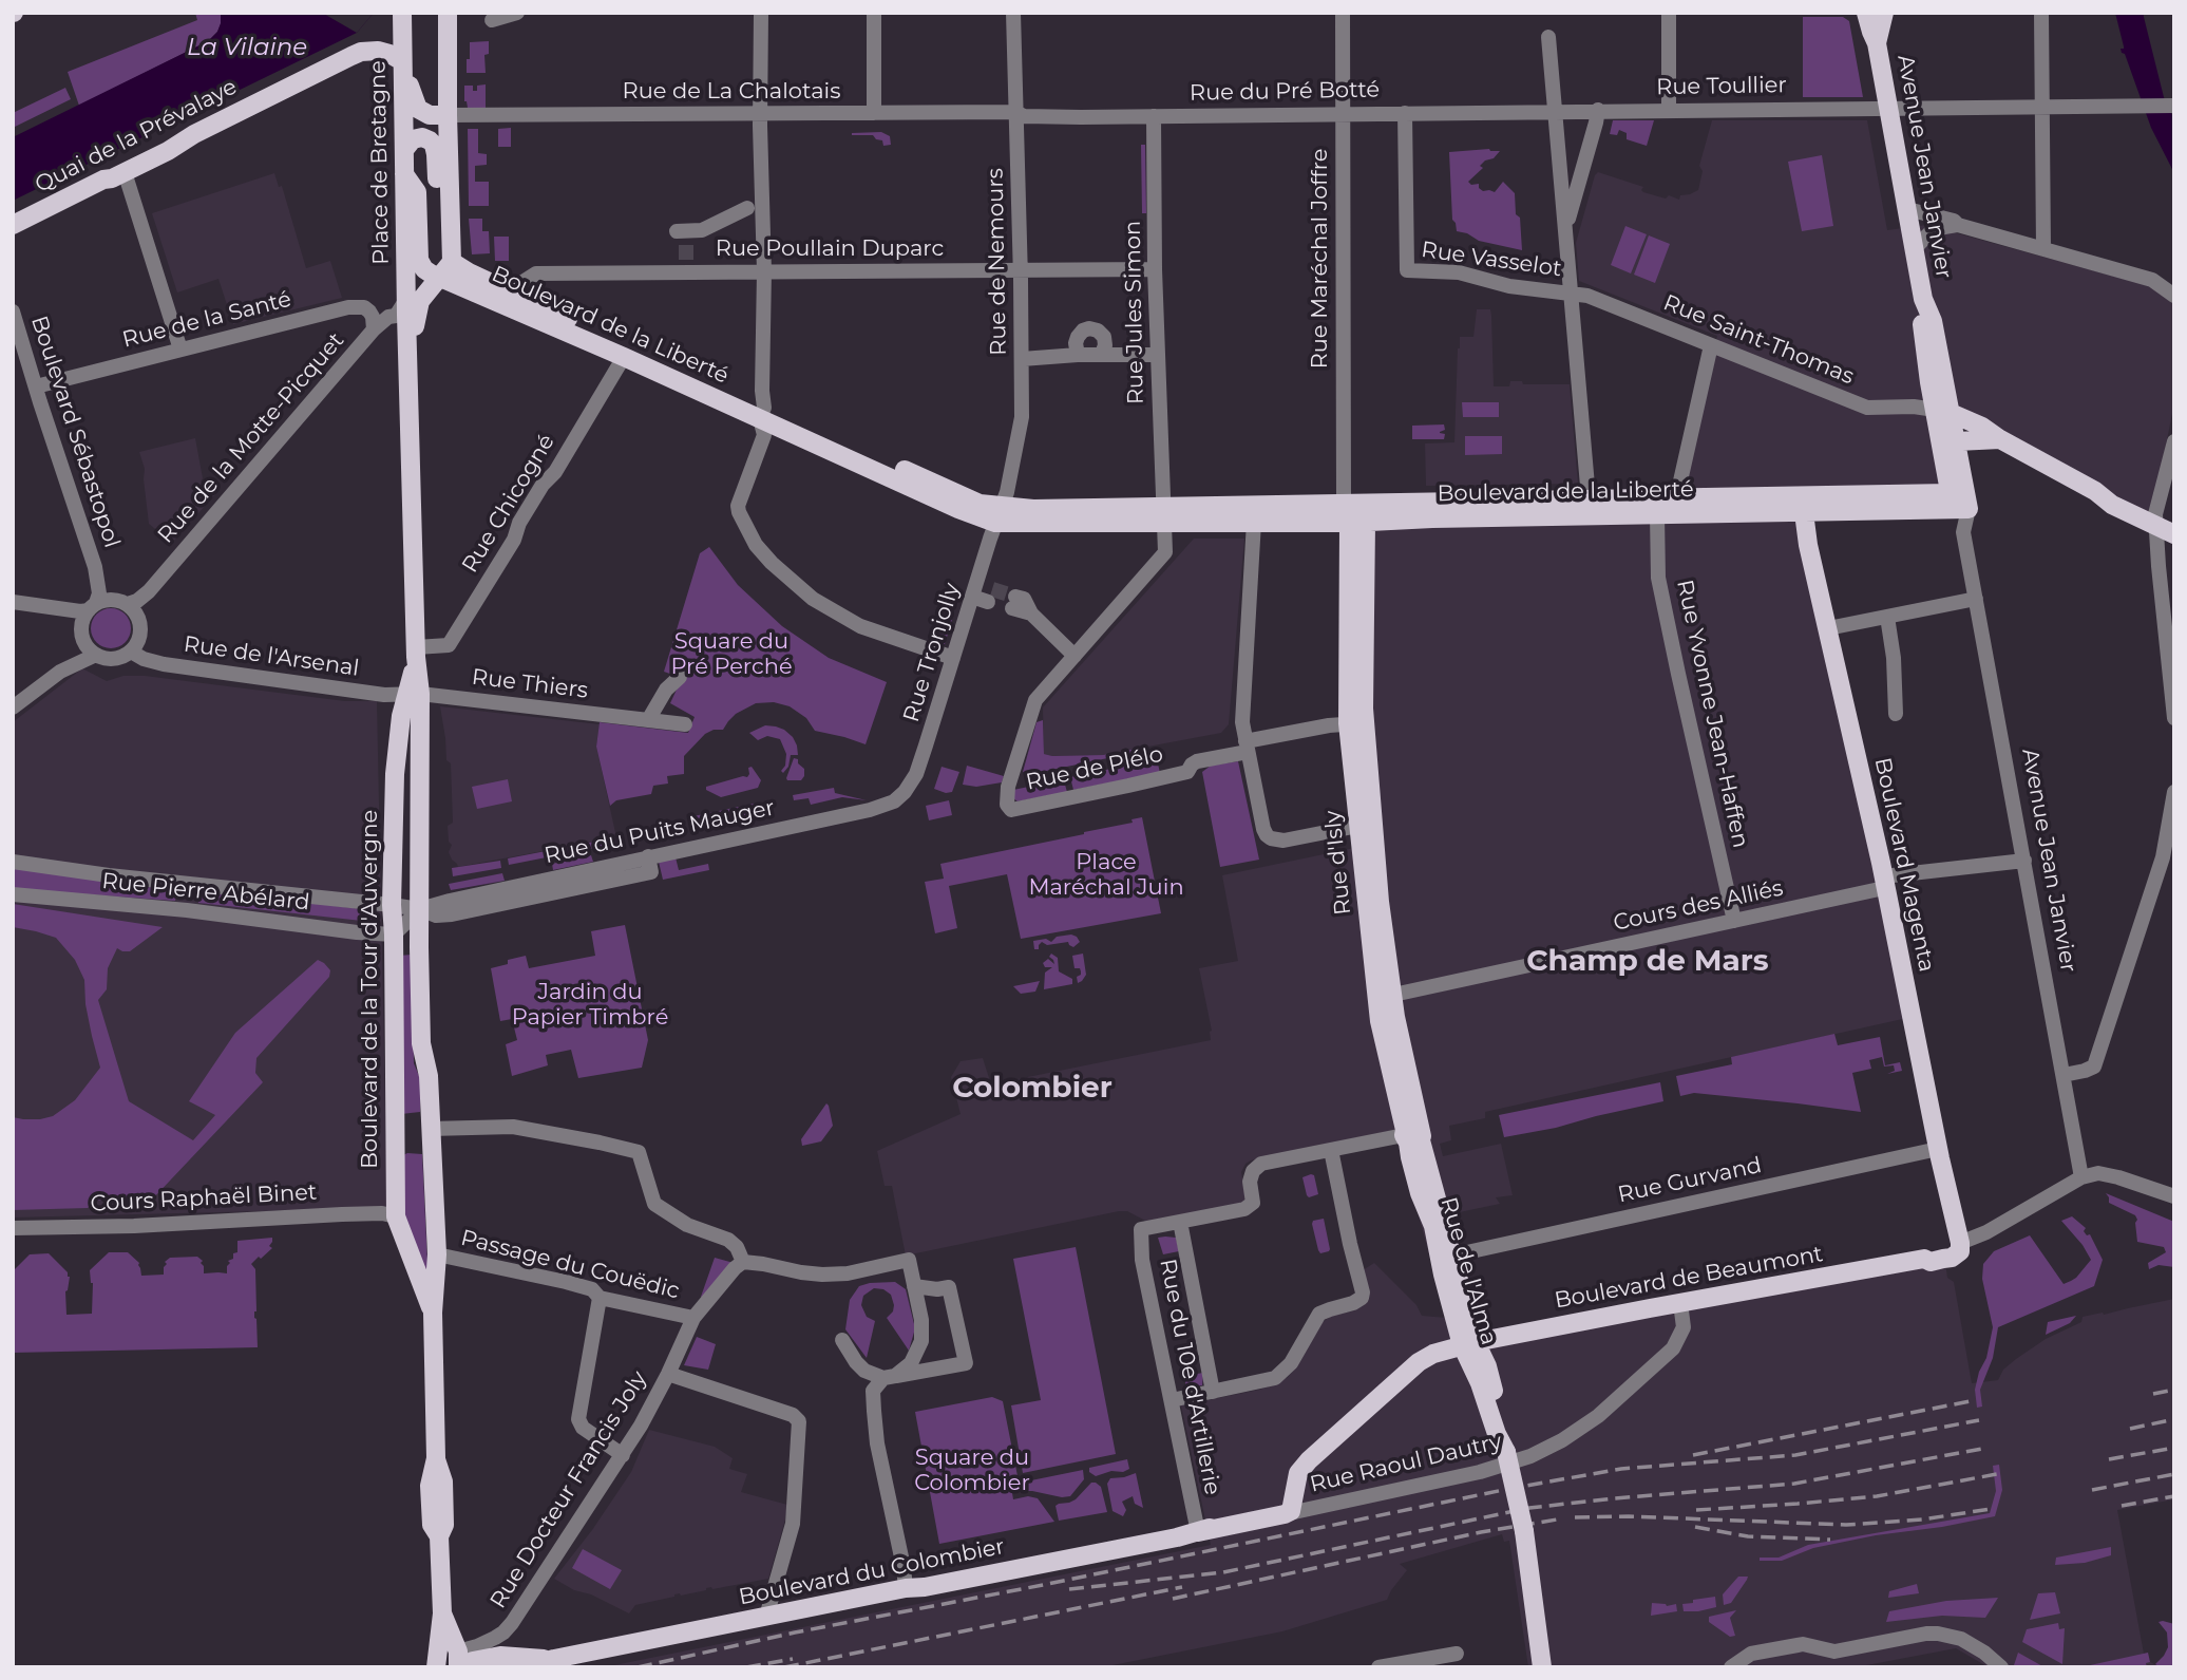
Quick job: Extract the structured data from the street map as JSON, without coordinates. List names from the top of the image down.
{
  "streets": {
    "main road": [
      "Quai de la Prévalaye",
      "Place de Bretagne",
      "Avenue Jean Janvier",
      "Boulevard de la Liberté",
      "Rue d'Isly",
      "Boulevard Magenta",
      "Boulevard de la Tour d'Auvergne",
      "Rue de l'Alma",
      "Boulevard de Beaumont",
      "Boulevard du Colombier"
    ],
    "street": [
      "Rue Toullier",
      "Rue de La Chalotais",
      "Rue du Pré Botté",
      "Rue Poullain Duparc",
      "Rue Maréchal Joffre",
      "Rue Vasselot",
      "Rue de Nemours",
      "Rue Jules Simon",
      "Rue de la Santé",
      "Rue Saint-Thomas",
      "Boulevard Sébastopol",
      "Rue de la Motte-Picquet",
      "Rue Chicogné",
      "Rue Tronjolly",
      "Rue de l'Arsenal",
      "Rue Thiers",
      "Rue Yvonne Jean-Haffen",
      "Rue de Plélo",
      "Rue du Puits Mauger",
      "Rue Pierre Abélard",
      "Cours des Alliés",
      "Rue Gurvand",
      "Cours Raphaël Binet",
      "Passage du Couëdic",
      "Rue du 10e d'Artillerie",
      "Rue Raoul Dautry",
      "Rue Docteur Francis Joly"
    ]
  },
  "crossings": [
    ["Rue Toullier", "Rue du Pré Botté"],
    ["Rue Toullier", "Avenue Jean Janvier"],
    ["Rue de La Chalotais", "Rue du Pré Botté"],
    ["Rue de La Chalotais", "Rue de Nemours"],
    ["Rue du Pré Botté", "Rue Maréchal Joffre"],
    ["Rue du Pré Botté", "Rue Vasselot"],
    ["Rue du Pré Botté", "Rue de Nemours"],
    ["Rue du Pré Botté", "Rue Jules Simon"],
    ["Quai de la Prévalaye", "Place de Bretagne"],
    ["Place de Bretagne", "Rue de la Motte-Picquet"],
    ["Place de Bretagne", "Boulevard de la Tour d'Auvergne"],
    ["Avenue Jean Janvier", "Boulevard de la Liberté"],
    ["Avenue Jean Janvier", "Rue Saint-Thomas"],
    ["Avenue Jean Janvier", "Cours des Alliés"],
    ["Rue Poullain Duparc", "Rue de Nemours"],
    ["Rue Poullain Duparc", "Rue Jules Simon"],
    ["Rue Poullain Duparc", "Boulevard de la Liberté"],
    ["Rue Maréchal Joffre", "Boulevard de la Liberté"],
    ["Rue Maréchal Joffre", "Rue d'Isly"],
    ["Rue Vasselot", "Rue Saint-Thomas"],
    ["Rue de Nemours", "Boulevard de la Liberté"],
    ["Rue de Nemours", "Rue Tronjolly"],
    ["Rue Jules Simon", "Boulevard de la Liberté"],
    ["Rue Jules Simon", "Rue de Plélo"],
    ["Rue de la Santé", "Boulevard Sébastopol"],
    ["Rue de la Santé", "Rue de la Motte-Picquet"],
    ["Boulevard de la Liberté", "Rue Chicogné"],
    ["Boulevard de la Liberté", "Rue Tronjolly"],
    ["Boulevard de la Liberté", "Rue Yvonne Jean-Haffen"],
    ["Boulevard de la Liberté", "Rue d'Isly"],
    ["Boulevard de la Liberté", "Boulevard Magenta"],
    ["Boulevard de la Liberté", "Boulevard de la Tour d'Auvergne"],
    ["Boulevard Sébastopol", "Rue de la Motte-Picquet"],
    ["Boulevard Sébastopol", "Rue de l'Arsenal"],
    ["Rue de la Motte-Picquet", "Rue de l'Arsenal"],
    ["Rue de la Motte-Picquet", "Boulevard de la Tour d'Auvergne"],
    ["Rue Chicogné", "Boulevard de la Tour d'Auvergne"],
    ["Rue Tronjolly", "Rue du Puits Mauger"],
    ["Rue de l'Arsenal", "Rue Thiers"],
    ["Rue de l'Arsenal", "Boulevard de la Tour d'Auvergne"],
    ["Rue Thiers", "Boulevard de la Tour d'Auvergne"],
    ["Rue Yvonne Jean-Haffen", "Cours des Alliés"],
    ["Rue du Puits Mauger", "Rue Pierre Abélard"],
    ["Rue du Puits Mauger", "Boulevard de la Tour d'Auvergne"],
    ["Rue d'Isly", "Cours des Alliés"],
    ["Rue d'Isly", "Rue de l'Alma"],
    ["Boulevard Magenta", "Cours des Alliés"],
    ["Boulevard Magenta", "Rue Gurvand"],
    ["Boulevard Magenta", "Boulevard de Beaumont"],
    ["Rue Pierre Abélard", "Boulevard de la Tour d'Auvergne"],
    ["Cours des Alliés", "Rue de l'Alma"],
    ["Boulevard de la Tour d'Auvergne", "Cours Raphaël Binet"],
    ["Boulevard de la Tour d'Auvergne", "Passage du Couëdic"],
    ["Boulevard de la Tour d'Auvergne", "Rue Docteur Francis Joly"],
    ["Boulevard de la Tour d'Auvergne", "Boulevard du Colombier"],
    ["Rue Gurvand", "Rue de l'Alma"],
    ["Passage du Couëdic", "Rue Docteur Francis Joly"],
    ["Rue de l'Alma", "Boulevard de Beaumont"],
    ["Boulevard de Beaumont", "Rue Raoul Dautry"],
    ["Rue du 10e d'Artillerie", "Boulevard du Colombier"],
    ["Rue Raoul Dautry", "Boulevard du Colombier"],
    ["Rue Docteur Francis Joly", "Boulevard du Colombier"]
  ],
  "districts": ["Champ de Mars", "Colombier"],
  "water": ["La Vilaine"],
  "parks": [
    "Square du Pré Perché",
    "Place Maréchal Juin",
    "Jardin du Papier Timbré",
    "Square du Colombier"
  ]
}
